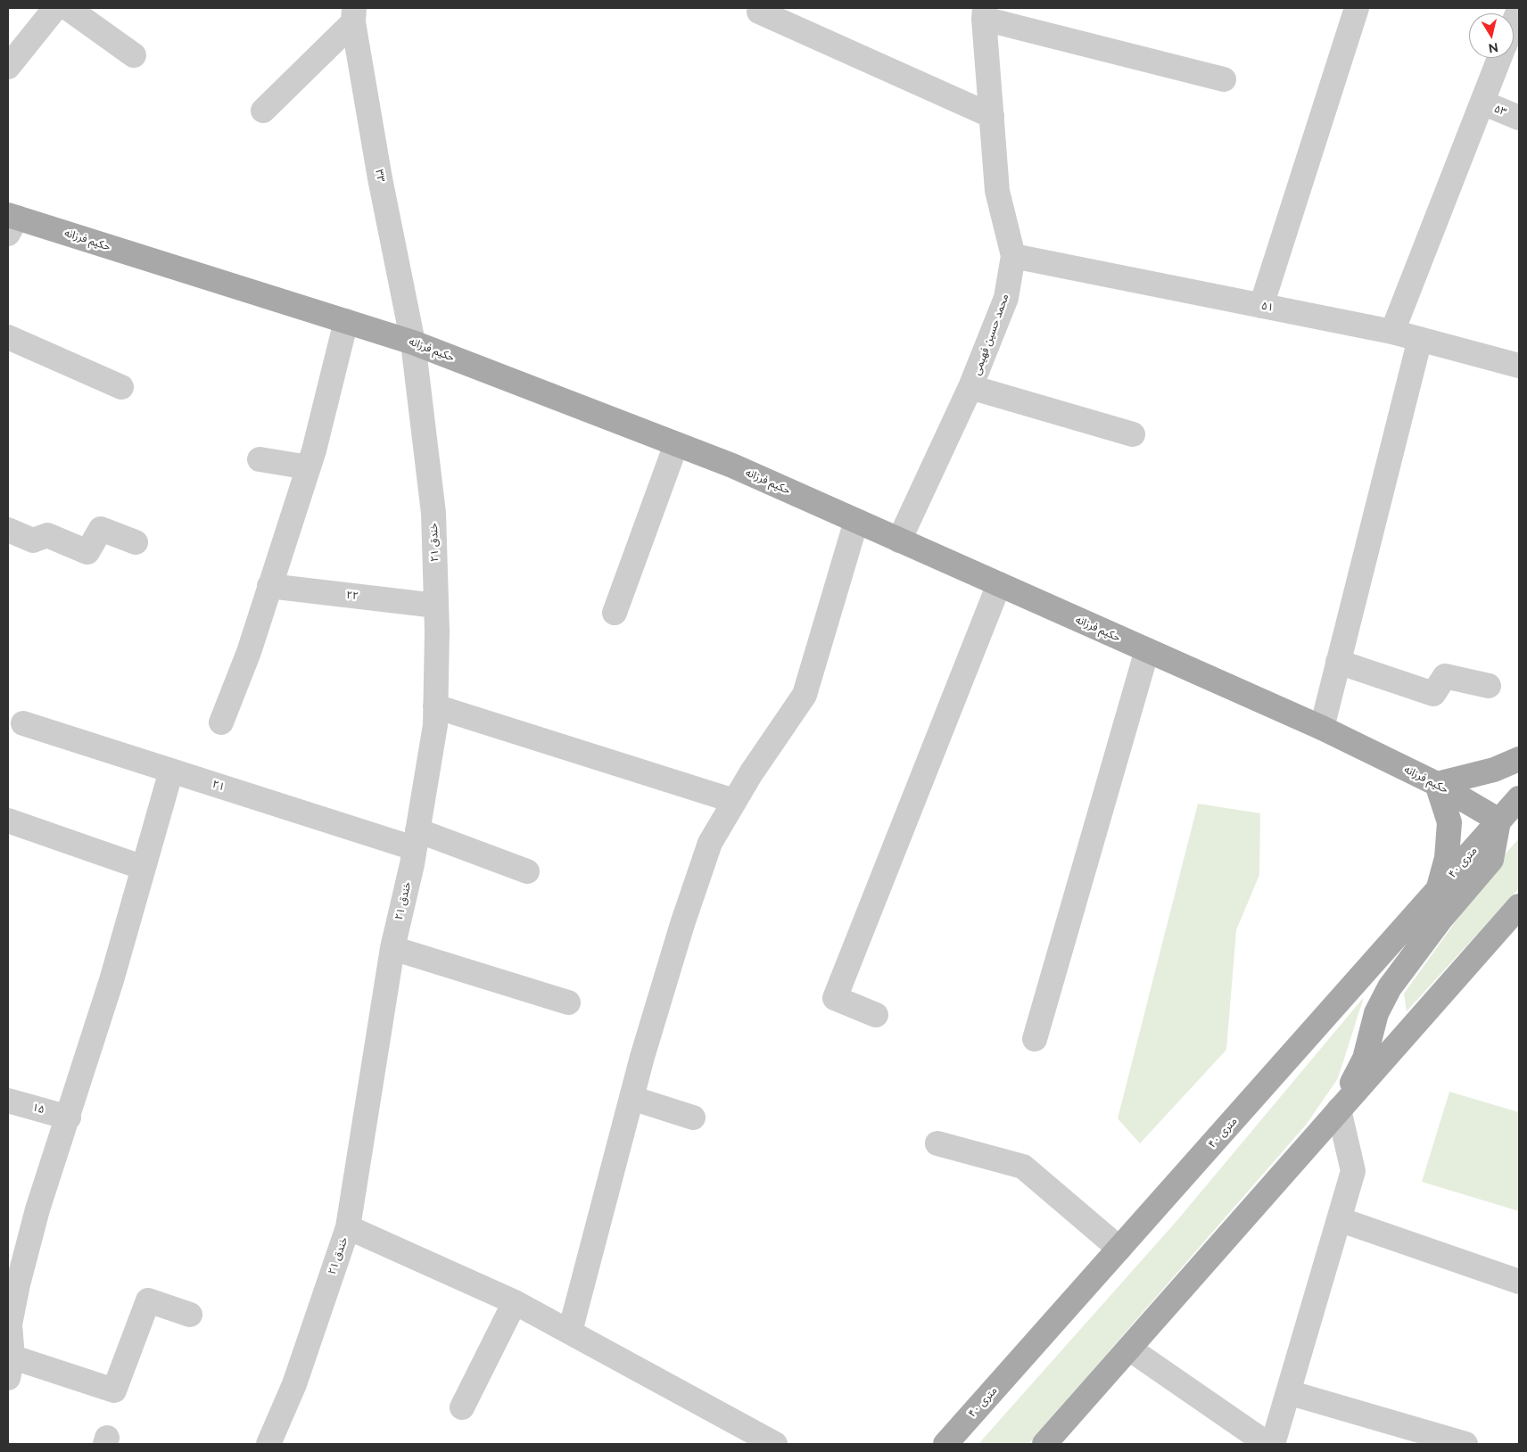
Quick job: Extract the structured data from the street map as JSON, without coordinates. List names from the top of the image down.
{
  "streets": {
    "main road": ["حکیم فرزانه", "۴۰ متری"],
    "street": [
      "۵۳",
      "۳۳",
      "۵۱",
      "محمد حسین فهیمی",
      "۲۱ خندق",
      "۲۲",
      "۲۱",
      "۱۵"
    ]
  },
  "crossings": [
    ["۳۳", "حکیم فرزانه"],
    ["۳۳", "۲۱ خندق"],
    ["حکیم فرزانه", "محمد حسین فهیمی"],
    ["حکیم فرزانه", "۲۱ خندق"],
    ["حکیم فرزانه", "۴۰ متری"],
    ["۵۱", "محمد حسین فهیمی"],
    ["۲۱ خندق", "۲۲"],
    ["۲۱ خندق", "۲۱"]
  ],
  "north": "bottom"
}
